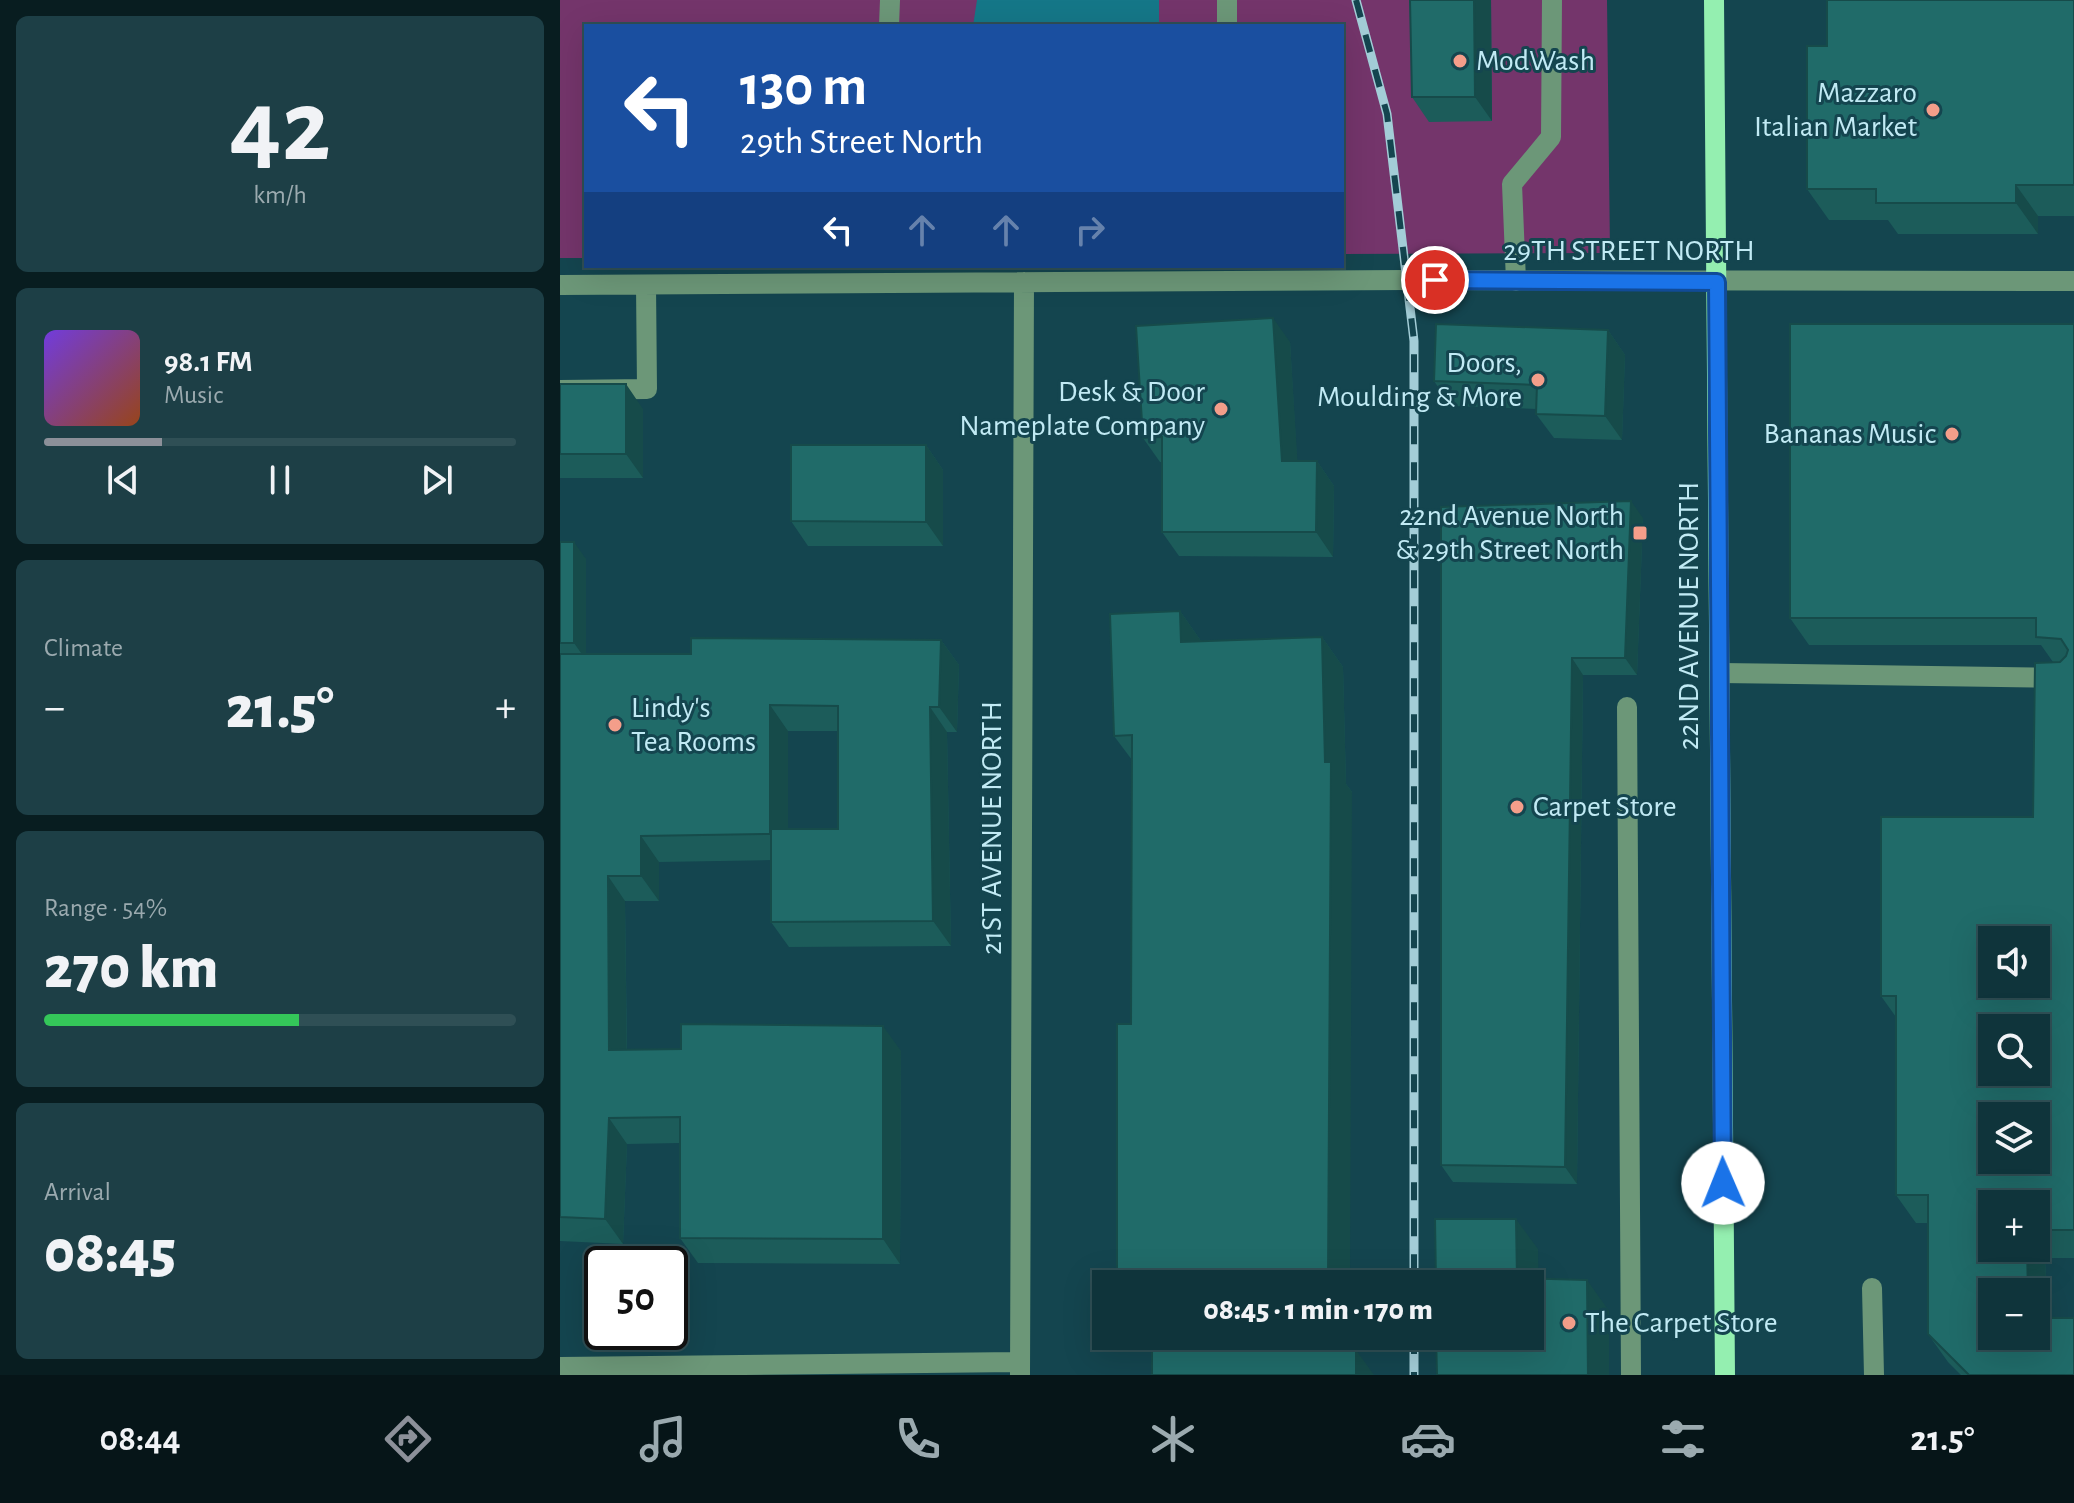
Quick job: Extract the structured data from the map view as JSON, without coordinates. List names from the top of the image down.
{
  "streets": {
    "main road": ["22ND AVENUE NORTH"],
    "street": ["29TH STREET NORTH", "21ST AVENUE NORTH"]
  },
  "crossings": [
    ["29TH STREET NORTH", "22ND AVENUE NORTH"],
    ["29TH STREET NORTH", "21ST AVENUE NORTH"]
  ],
  "places": {
    "other": [
      "ModWash",
      "Mazzaro Italian Market",
      "Doors, Moulding & More",
      "Desk & Door Nameplate Company",
      "Bananas Music",
      "Lindy's Tea Rooms",
      "Carpet Store",
      "The Carpet Store"
    ],
    "transit": ["22nd Avenue North & 29th Street North"]
  },
  "page": {
    "tile": [
      ["42", "km/h"],
      "Climate",
      ["Range · 54%", "270 km"],
      ["Arrival", "08:45"]
    ],
    "turn": ["130 m", "29th Street North"],
    "song": ["98.1 FM", "Music"],
    "heat": ["−", "21.5°", "+"],
    "map_buttons": ["+", "−"],
    "limit": "50",
    "trip": "08:45 · 1 min · 170 m",
    "tabs": ["08:44", "21.5°"]
  }
}
